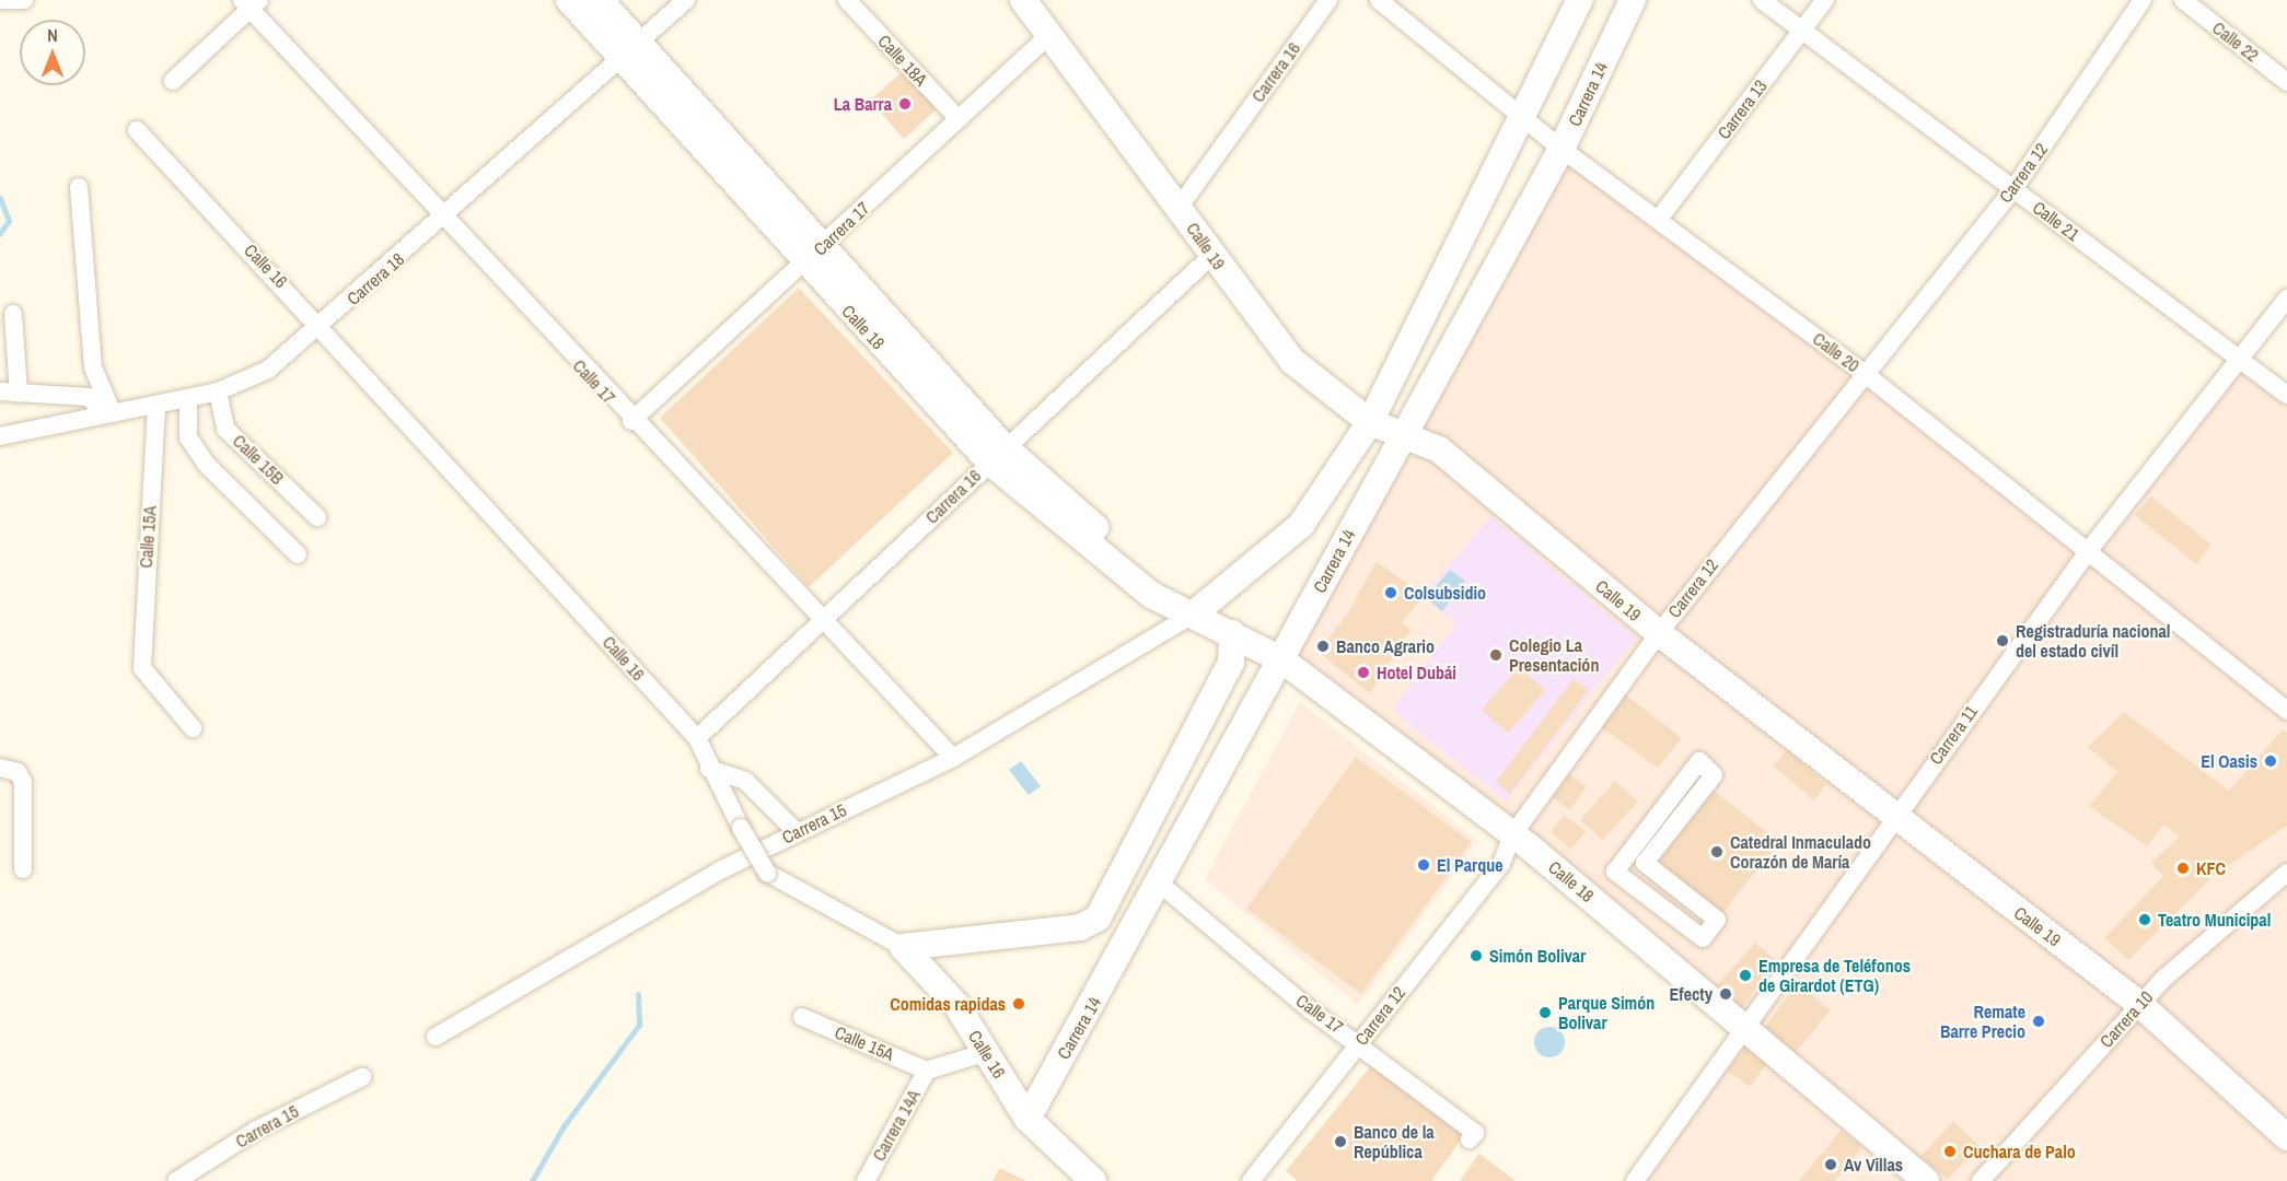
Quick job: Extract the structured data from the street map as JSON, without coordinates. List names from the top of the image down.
{
  "streets": {
    "street": [
      "Calle 22",
      "Calle 18A",
      "Carrera 16",
      "Carrera 14",
      "Carrera 13",
      "Carrera 12",
      "Calle 21",
      "Carrera 17",
      "Calle 19",
      "Calle 16",
      "Carrera 18",
      "Calle 18",
      "Calle 20",
      "Calle 17",
      "Calle 15B",
      "Calle 15A",
      "Carrera 11",
      "Carrera 15",
      "Carrera 10",
      "Carrera 14A"
    ]
  },
  "crossings": [
    ["Calle 18A", "Carrera 17"],
    ["Carrera 16", "Calle 19"],
    ["Carrera 16", "Calle 16"],
    ["Carrera 16", "Calle 18"],
    ["Carrera 16", "Calle 17"],
    ["Carrera 14", "Calle 19"],
    ["Carrera 14", "Calle 16"],
    ["Carrera 14", "Calle 18"],
    ["Carrera 14", "Calle 20"],
    ["Carrera 14", "Calle 17"],
    ["Carrera 13", "Calle 21"],
    ["Carrera 13", "Calle 20"],
    ["Carrera 12", "Calle 21"],
    ["Carrera 12", "Calle 19"],
    ["Carrera 12", "Calle 18"],
    ["Carrera 12", "Calle 20"],
    ["Carrera 12", "Calle 17"],
    ["Calle 21", "Carrera 11"],
    ["Carrera 17", "Calle 19"],
    ["Carrera 17", "Calle 18"],
    ["Carrera 17", "Calle 17"],
    ["Calle 19", "Carrera 11"],
    ["Calle 19", "Carrera 10"],
    ["Calle 16", "Carrera 18"],
    ["Carrera 18", "Calle 18"],
    ["Carrera 18", "Calle 17"],
    ["Carrera 18", "Calle 15B"],
    ["Carrera 18", "Calle 15A"],
    ["Calle 18", "Carrera 11"],
    ["Calle 18", "Carrera 15"],
    ["Calle 20", "Carrera 11"],
    ["Calle 17", "Carrera 15"],
    ["Calle 15A", "Carrera 14A"]
  ],
  "places": [
    "La Barra",
    "Colsubsidio",
    "Registraduría nacional del estado civíl",
    "Banco Agrario",
    "Colegio La Presentación",
    "Hotel Dubái",
    "El Oasis",
    "Catedral Inmaculado Corazón de María",
    "El Parque",
    "KFC",
    "Teatro Municipal",
    "Simón Bolivar",
    "Empresa de Teléfonos de Girardot (ETG)",
    "Efecty",
    "Comidas rapidas",
    "Parque Simón Bolivar",
    "Remate Barre Precio",
    "Banco de la República",
    "Cuchara de Palo",
    "Av Villas"
  ],
  "north": "top"
}
